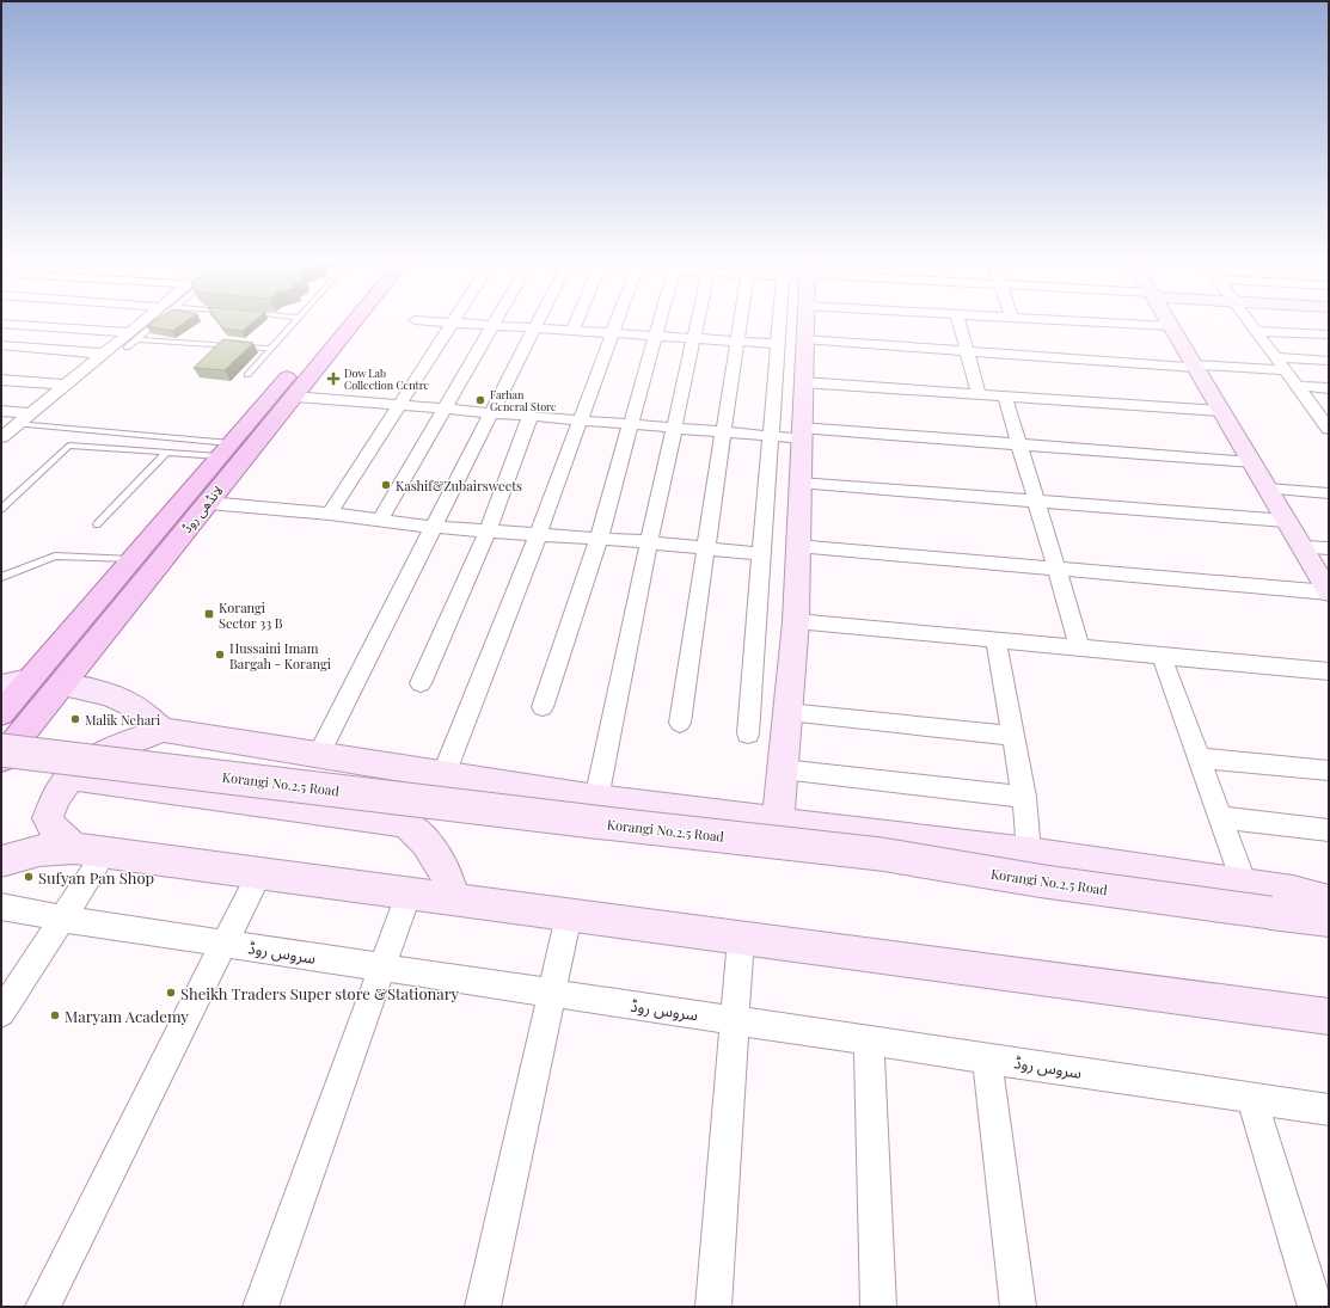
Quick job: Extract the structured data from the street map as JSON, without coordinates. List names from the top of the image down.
{
  "streets": {
    "main road": ["لانڈھی روڈ", "Korangi No.2.5 Road"],
    "street": ["سروس روڈ"]
  },
  "places": {
    "health": ["Dow Lab Collection Centre"],
    "other": [
      "Farhan General Store",
      "Kashif&Zubairsweets",
      "Hussaini Imam Bargah - Korangi",
      "Malik Nehari",
      "Sufyan Pan Shop",
      "Sheikh Traders Super store &Stationary",
      "Maryam Academy"
    ],
    "transit": ["Korangi Sector 33 B"]
  }
}
